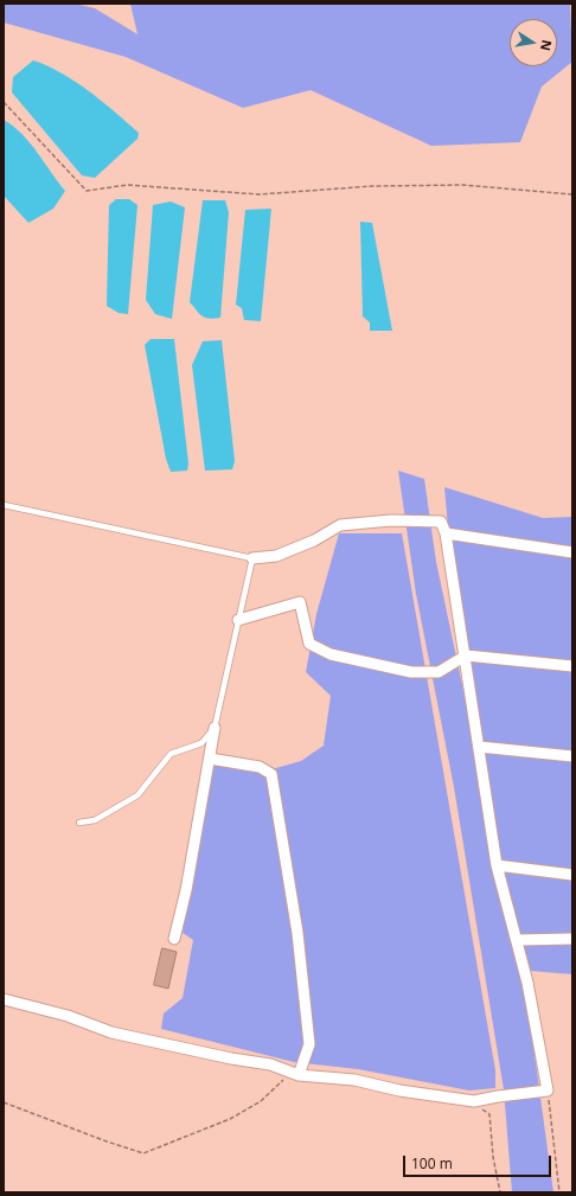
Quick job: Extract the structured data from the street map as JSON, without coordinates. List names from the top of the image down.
{
  "scale_bar": "100 m",
  "north": "right"
}
